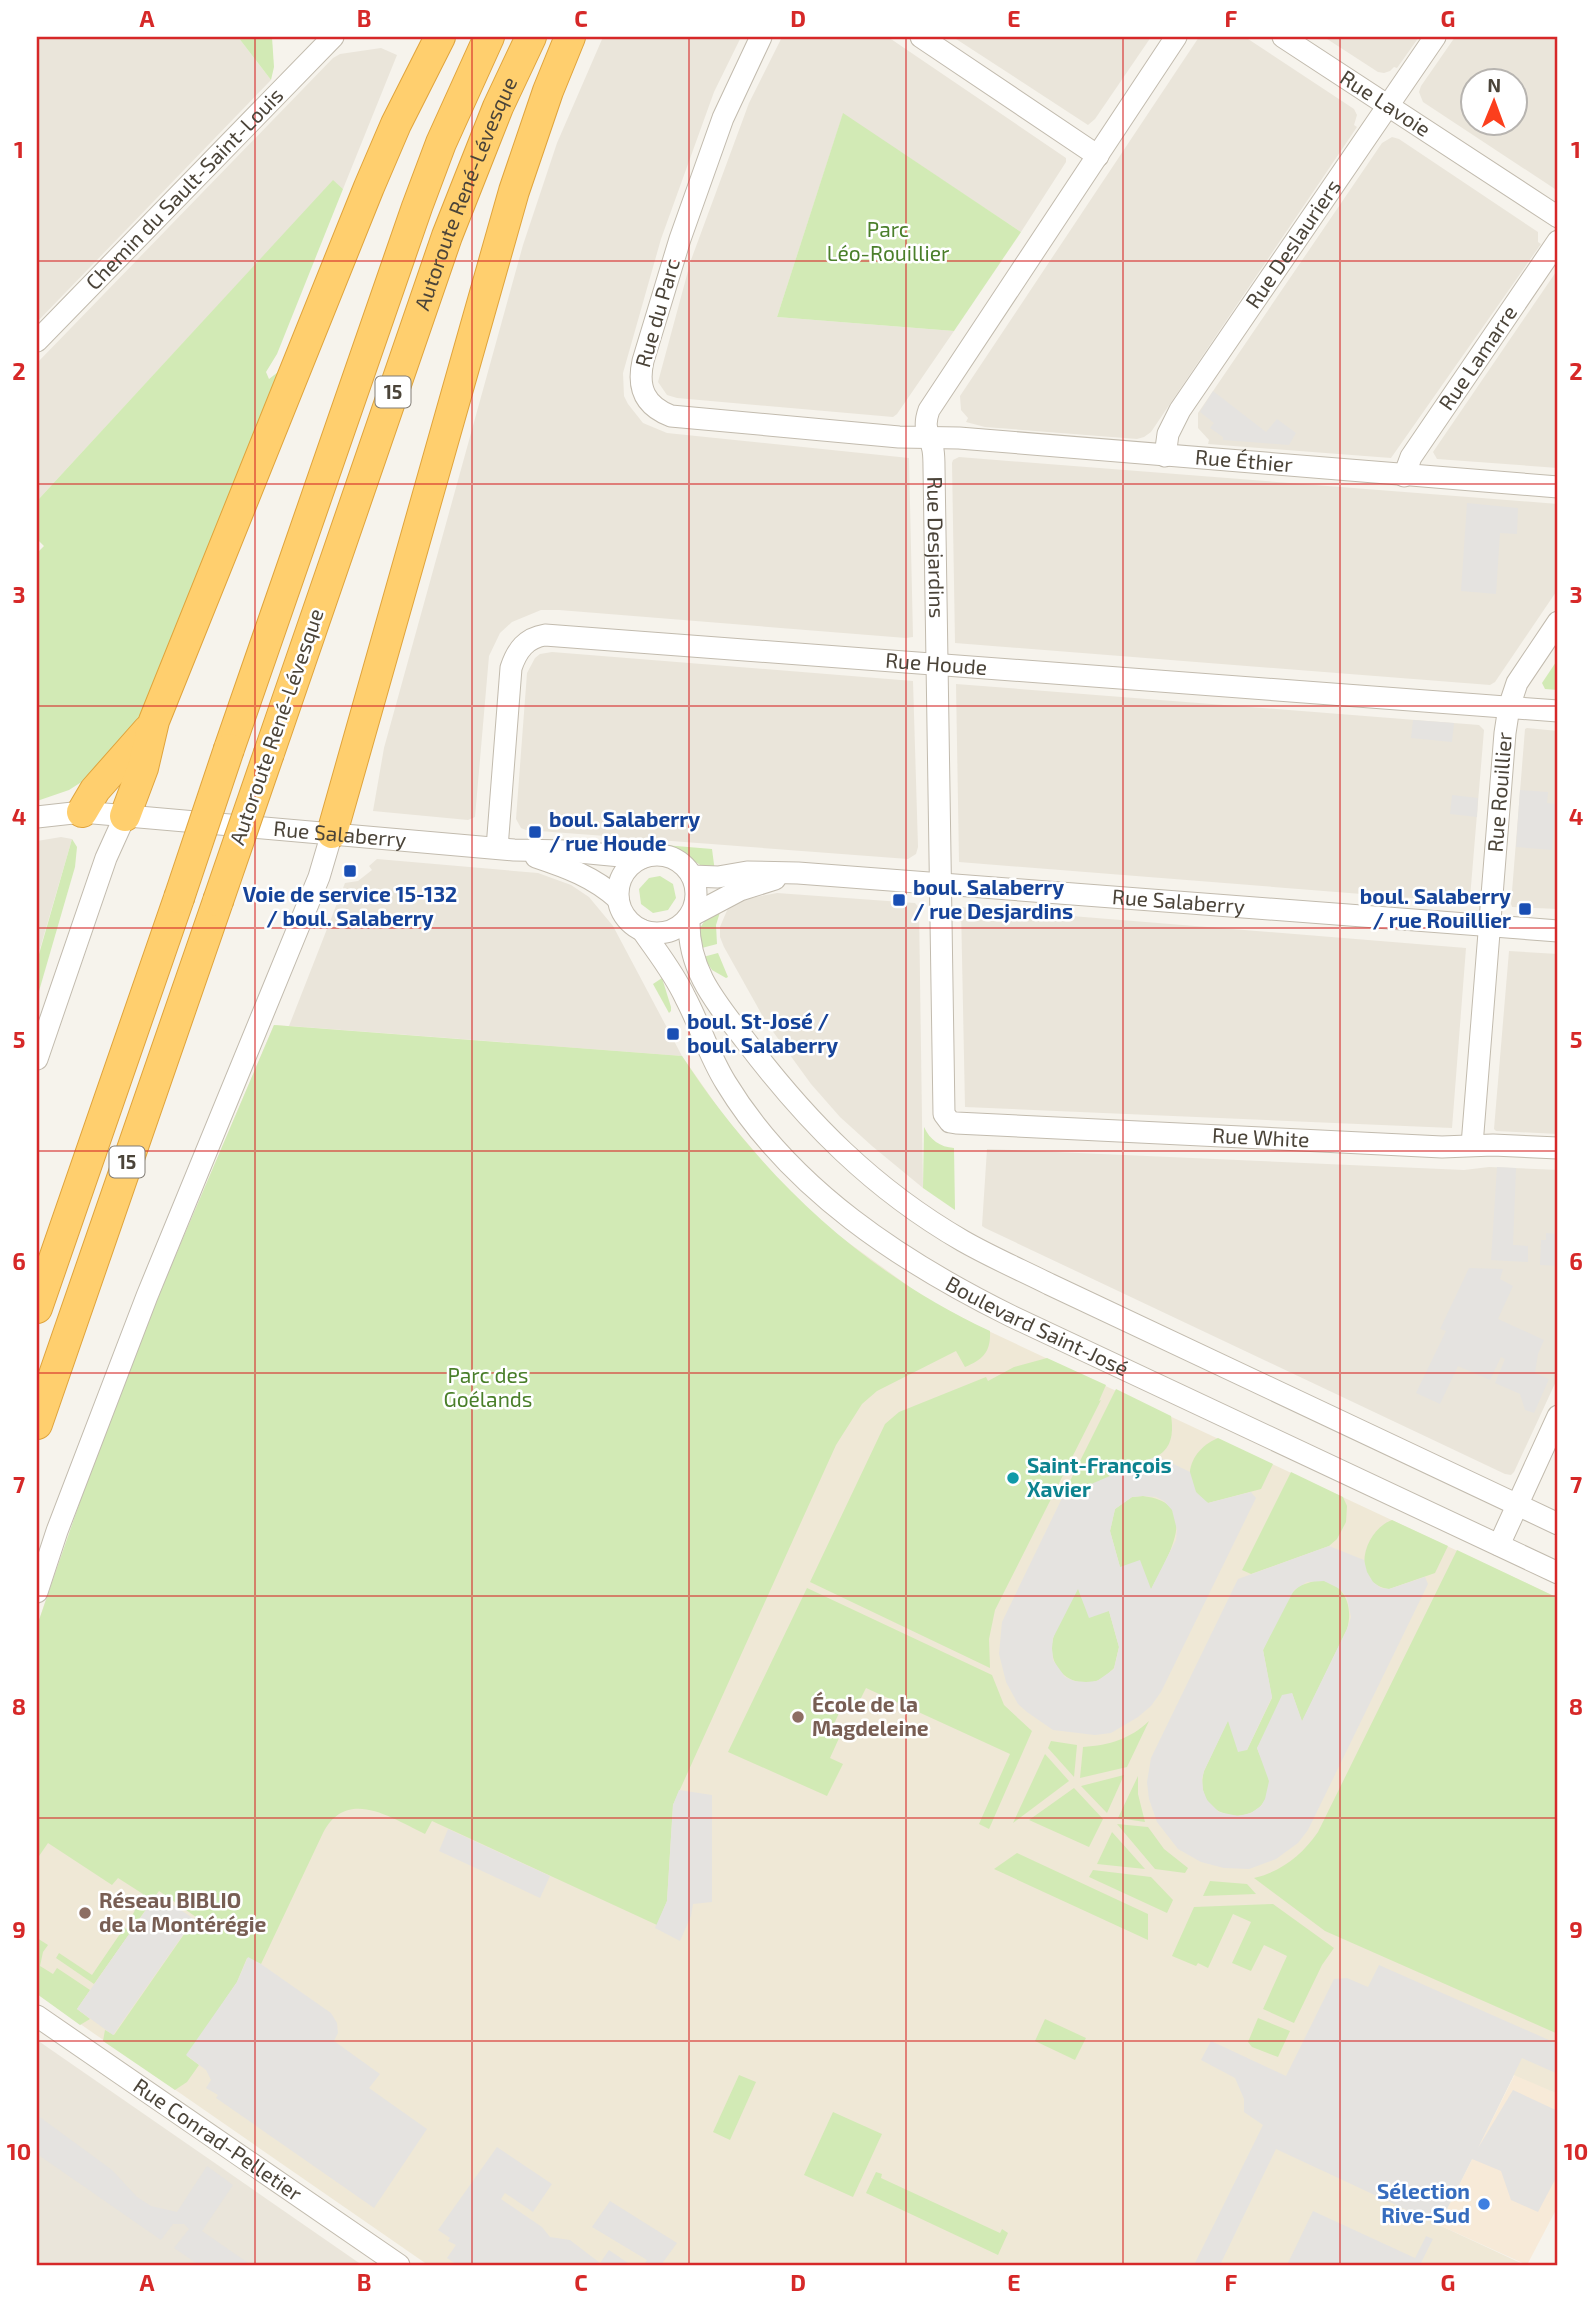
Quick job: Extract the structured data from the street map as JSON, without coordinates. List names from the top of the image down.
{
  "streets": {
    "highway": ["Autoroute René-Lévesque", "15"],
    "street": [
      "Rue Lavoie",
      "Chemin du Sault-Saint-Louis",
      "Rue Deslauriers",
      "Rue du Parc",
      "Rue Lamarre",
      "Rue Éthier",
      "Rue Desjardins",
      "Rue Houde",
      "Rue Rouillier",
      "Rue Salaberry",
      "Rue White",
      "Boulevard Saint-José",
      "Rue Conrad-Pelletier"
    ]
  },
  "crossings": [
    ["Rue Lavoie", "Rue Deslauriers"],
    ["Rue Deslauriers", "Rue Éthier"],
    ["Rue du Parc", "Rue Éthier"],
    ["Rue du Parc", "Rue Desjardins"],
    ["Rue Lamarre", "Rue Éthier"],
    ["Rue Éthier", "Rue Desjardins"],
    ["Rue Desjardins", "Rue Houde"],
    ["Rue Desjardins", "Rue Salaberry"],
    ["Rue Desjardins", "Rue White"],
    ["Rue Houde", "Rue Rouillier"],
    ["Rue Houde", "Rue Salaberry"],
    ["Rue Rouillier", "Rue Salaberry"],
    ["Rue Rouillier", "Rue White"],
    ["Rue Salaberry", "Boulevard Saint-José"]
  ],
  "parks": ["Parc Léo-Rouillier", "Parc des Goélands"],
  "places": {
    "transit": [
      "boul. Salaberry / rue Houde",
      "Voie de service 15-132 / boul. Salaberry",
      "boul. Salaberry / rue Desjardins",
      "boul. Salaberry / rue Rouillier",
      "boul. St-José / boul. Salaberry"
    ],
    "other": [
      "Saint-François Xavier",
      "École de la Magdeleine",
      "Réseau BIBLIO de la Montérégie",
      "Sélection Rive-Sud"
    ]
  },
  "north": "top",
  "grid": {
    "columns": [
      "A",
      "B",
      "C",
      "D",
      "E",
      "F",
      "G"
    ],
    "rows": [
      "1",
      "2",
      "3",
      "4",
      "5",
      "6",
      "7",
      "8",
      "9",
      "10"
    ]
  }
}
